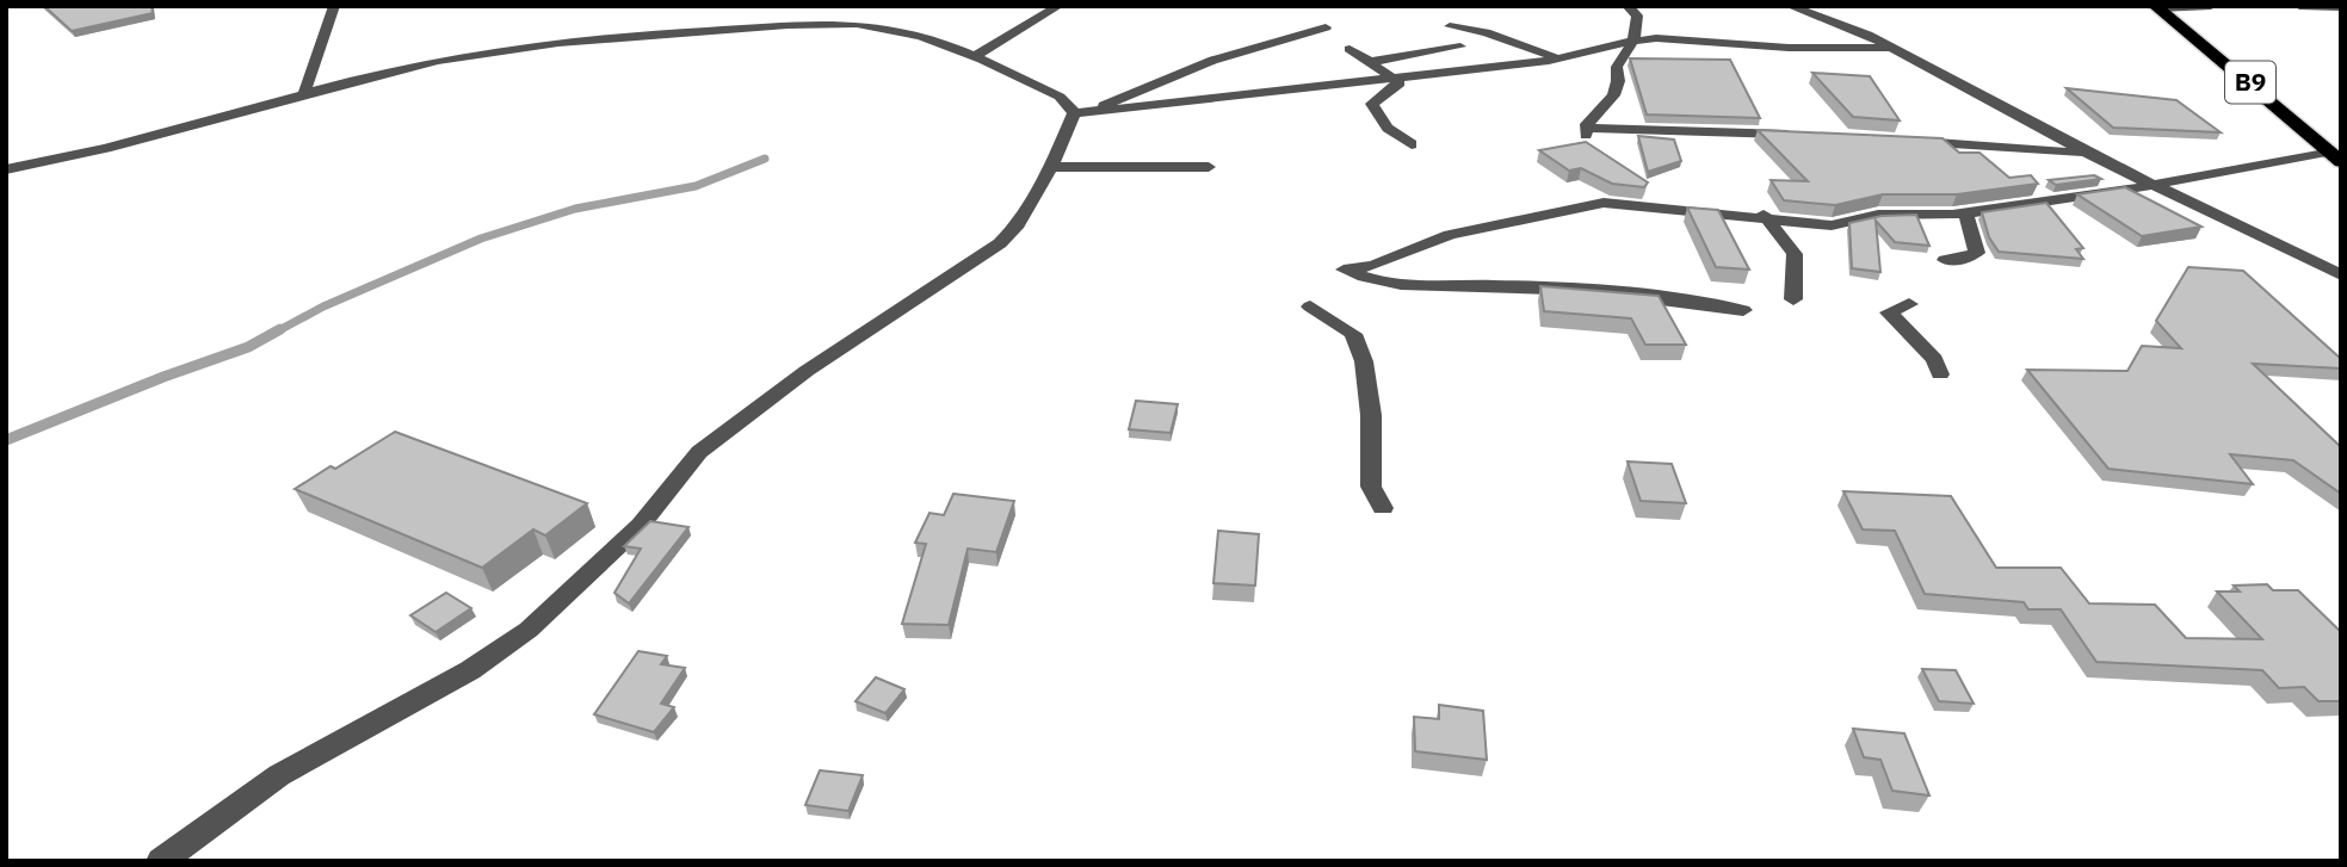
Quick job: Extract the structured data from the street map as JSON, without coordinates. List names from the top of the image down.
{
  "streets": {
    "highway": ["B9"]
  }
}
